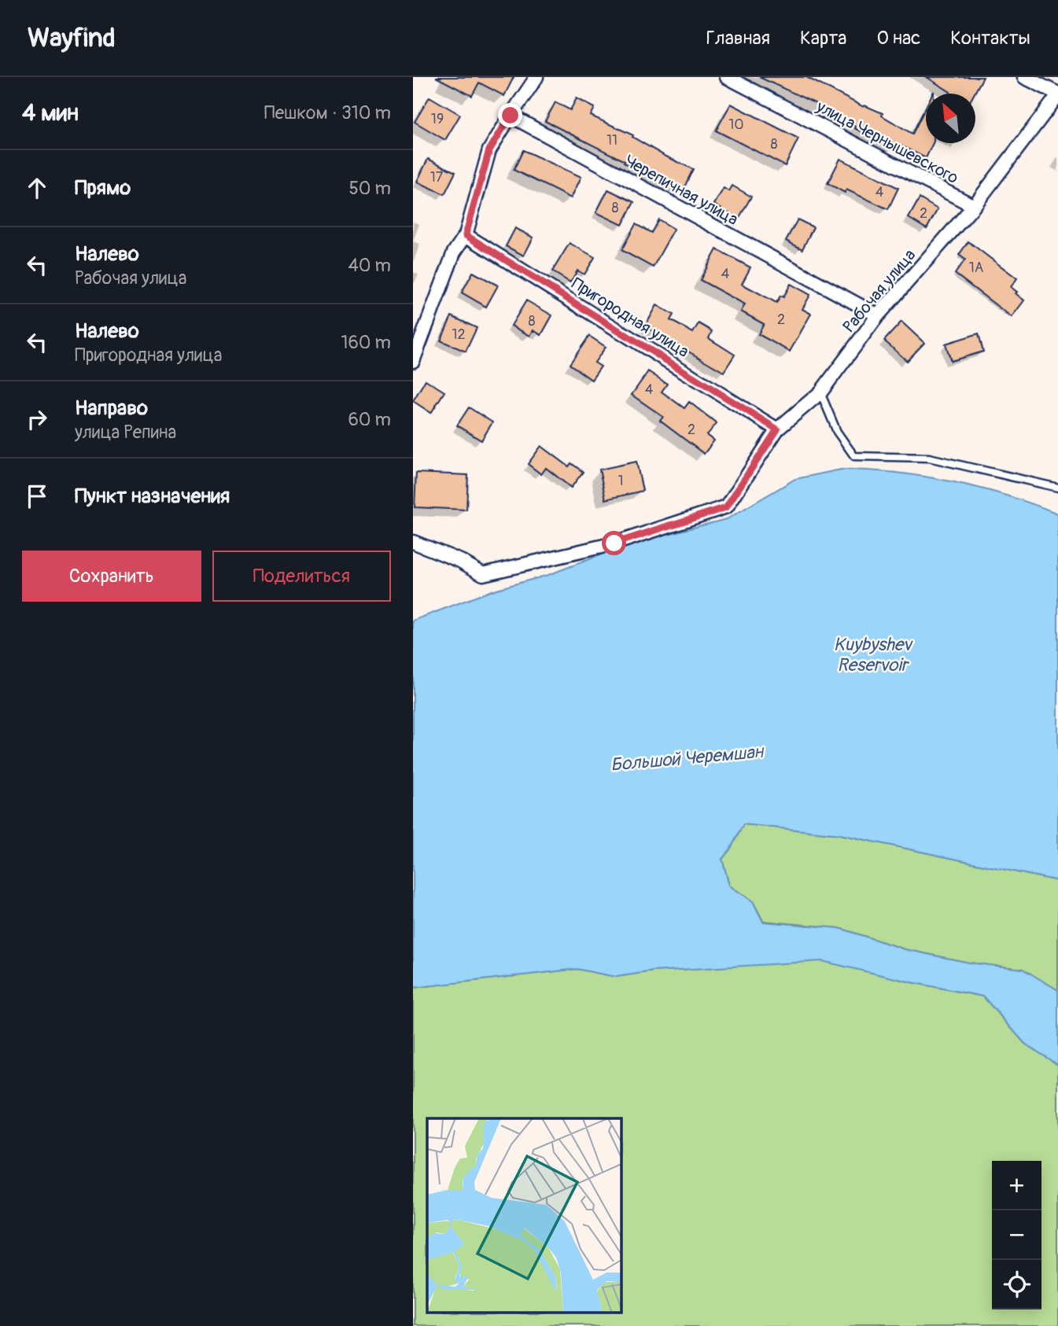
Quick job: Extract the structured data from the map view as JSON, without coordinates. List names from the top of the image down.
{
  "streets": {
    "street": [
      "улица Чернышевского",
      "Черепичная улица",
      "Рабочая улица",
      "Пригородная улица"
    ]
  },
  "crossings": [
    ["улица Чернышевского", "Рабочая улица"],
    ["Черепичная улица", "Рабочая улица"],
    ["Рабочая улица", "Пригородная улица"]
  ],
  "water": ["Kuybyshev Reservoir", "Большой Черемшан"],
  "house_numbers": [
    "19",
    "10",
    "11",
    "8",
    "17",
    "4",
    "8",
    "2",
    "1А",
    "4",
    "2",
    "8",
    "12",
    "4",
    "2",
    "1"
  ],
  "north": "top left",
  "page": {
    "header": "Wayfind",
    "nav": [
      "Главная",
      "Карта",
      "О нас",
      "Контакты"
    ],
    "heading": ["4 мин", "Пешком · 310 m"],
    "list": [
      ["Прямо", "50 m"],
      ["Налево", "Рабочая улица", "40 m"],
      ["Налево", "Пригородная улица", "160 m"],
      ["Направо", "улица Репина", "60 m"],
      "Пункт назначения"
    ],
    "buttons": ["Сохранить", "Поделиться"],
    "map_buttons": ["+", "−"]
  }
}
